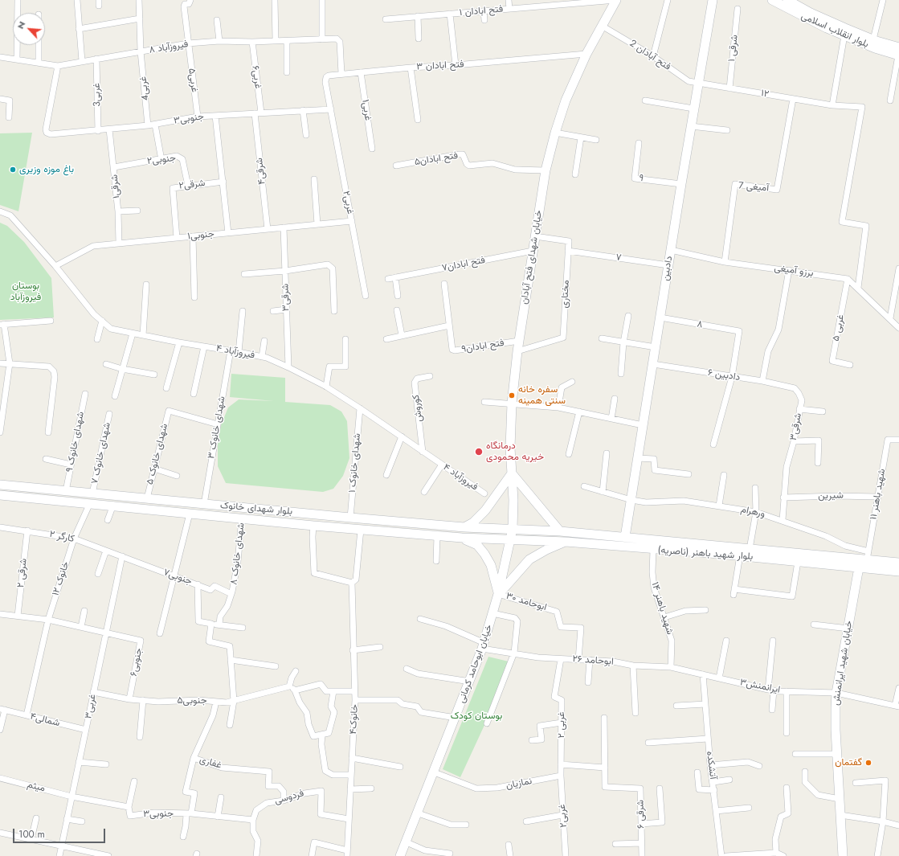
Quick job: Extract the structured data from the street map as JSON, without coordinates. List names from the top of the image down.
{
  "streets": {
    "main road": [
      "بلوار انقلاب اسلامی",
      "خیابان شهدای فتح آبادان",
      "دادبین",
      "بلوار شهدای خانوک",
      "بلوار شهید باهنر (ناصریه)",
      "خیابان شهید ایرانمنش",
      "خیابان ابوحامد کرمانی"
    ],
    "street": [
      "فتح ابادان ۱",
      "فیروزآباد ۸",
      "۱ شرقی",
      "فتح آبادان 2",
      "فتح ابادان ۳",
      "غربی۶",
      "غربی۵",
      "غربی4",
      "۱۲",
      "غربی3",
      "غربی۱",
      "جنوبی۳",
      "فتح ابادان۵",
      "جنوبی۲",
      "شرقی۴",
      "۹",
      "شرقی۲",
      "شرقی۱",
      "آمیغی 7",
      "غربی۲",
      "جنوبی۱",
      "۷",
      "فتح ابادان۷",
      "برزو آمیغی",
      "مختاری",
      "شرقی۳",
      "۸",
      "۵ غربی",
      "فتح ابادان۹",
      "فیروزآباد ۴",
      "دادبین ۶",
      "کوروش",
      "شهدای خانوک ۳",
      "شهدای خانوک ۹",
      "شهدای خانوک ۷",
      "شهدای خانوک ۵",
      "شهدای خانوک ۱",
      "شهید باهنر ۱۱",
      "شیرین",
      "ورهرام",
      "کارگر ۲",
      "شهدای خانوک ۸",
      "شرقی ۲",
      "جنوبی۷",
      "خانوک ۱۲",
      "ابوحامد ۳۰",
      "شهید باهنر ۱۴",
      "ابوحامد ۲۶",
      "جنوبی۶",
      "ایرانمنش۳",
      "جنوبی۵",
      "غربی۳",
      "خانوک۴",
      "شمالی۴",
      "۲ غربی",
      "غفاری",
      "آتشکده",
      "نمازیان",
      "میثم",
      "فردوسی",
      "۶ شرقی"
    ]
  },
  "crossings": [
    ["فتح ابادان ۱", "خیابان شهدای فتح آبادان"],
    ["فیروزآباد ۸", "فتح ابادان ۳"],
    ["فیروزآباد ۸", "غربی۶"],
    ["فیروزآباد ۸", "غربی۵"],
    ["فیروزآباد ۸", "غربی4"],
    ["فیروزآباد ۸", "غربی3"],
    ["فیروزآباد ۸", "جنوبی۳"],
    ["۱ شرقی", "۱۲"],
    ["فتح آبادان 2", "۱۲"],
    ["فتح آبادان 2", "خیابان شهدای فتح آبادان"],
    ["فتح آبادان 2", "دادبین"],
    ["فتح ابادان ۳", "غربی۱"],
    ["فتح ابادان ۳", "جنوبی۳"],
    ["فتح ابادان ۳", "غربی۲"],
    ["فتح ابادان ۳", "خیابان شهدای فتح آبادان"],
    ["غربی۶", "جنوبی۳"],
    ["غربی۵", "جنوبی۳"],
    ["غربی4", "جنوبی۳"],
    ["۱۲", "آمیغی 7"],
    ["۱۲", "دادبین"],
    ["غربی3", "جنوبی۳"],
    ["جنوبی۳", "شرقی۴"],
    ["جنوبی۳", "شرقی۱"],
    ["جنوبی۳", "غربی۲"],
    ["جنوبی۳", "غربی۳"],
    ["جنوبی۳", "میثم"],
    ["جنوبی۳", "فردوسی"],
    ["فتح ابادان۵", "خیابان شهدای فتح آبادان"],
    ["جنوبی۲", "شرقی۲"],
    ["جنوبی۲", "شرقی۱"],
    ["شرقی۴", "جنوبی۱"],
    ["۹", "دادبین"],
    ["شرقی۲", "جنوبی۱"],
    ["شرقی۱", "جنوبی۱"],
    ["آمیغی 7", "برزو آمیغی"],
    ["غربی۲", "جنوبی۱"],
    ["غربی۲", "۲ غربی"],
    ["غربی۲", "نمازیان"],
    ["جنوبی۱", "شرقی۳"],
    ["جنوبی۱", "فیروزآباد ۴"],
    ["خیابان شهدای فتح آبادان", "فتح ابادان۷"],
    ["خیابان شهدای فتح آبادان", "مختاری"],
    ["خیابان شهدای فتح آبادان", "فتح ابادان۹"],
    ["خیابان شهدای فتح آبادان", "بلوار شهدای خانوک"],
    ["خیابان شهدای فتح آبادان", "بلوار شهید باهنر (ناصریه)"],
    ["خیابان شهدای فتح آبادان", "خیابان ابوحامد کرمانی"],
    ["۷", "دادبین"],
    ["۷", "مختاری"],
    ["دادبین", "برزو آمیغی"],
    ["دادبین", "۸"],
    ["دادبین", "دادبین ۶"],
    ["دادبین", "ورهرام"],
    ["دادبین", "بلوار شهید باهنر (ناصریه)"],
    ["برزو آمیغی", "۵ غربی"],
    ["شرقی۳", "فیروزآباد ۴"],
    ["شرقی۳", "دادبین ۶"],
    ["شرقی۳", "شیرین"],
    ["شرقی۳", "ورهرام"],
    ["۸", "دادبین ۶"],
    ["فیروزآباد ۴", "کوروش"],
    ["فیروزآباد ۴", "شهدای خانوک ۳"],
    ["فیروزآباد ۴", "شهدای خانوک ۱"],
    ["شهدای خانوک ۳", "شهدای خانوک ۵"],
    ["شهدای خانوک ۳", "بلوار شهدای خانوک"],
    ["شهدای خانوک ۹", "بلوار شهدای خانوک"],
    ["شهدای خانوک ۷", "بلوار شهدای خانوک"],
    ["شهدای خانوک ۵", "بلوار شهدای خانوک"],
    ["شهدای خانوک ۱", "بلوار شهدای خانوک"],
    ["شهید باهنر ۱۱", "شیرین"],
    ["شهید باهنر ۱۱", "ورهرام"],
    ["شهید باهنر ۱۱", "بلوار شهید باهنر (ناصریه)"],
    ["بلوار شهدای خانوک", "شهدای خانوک ۸"],
    ["بلوار شهدای خانوک", "بلوار شهید باهنر (ناصریه)"],
    ["بلوار شهدای خانوک", "خانوک ۱۲"],
    ["بلوار شهدای خانوک", "خیابان ابوحامد کرمانی"],
    ["ورهرام", "بلوار شهید باهنر (ناصریه)"],
    ["کارگر ۲", "شرقی ۲"],
    ["کارگر ۲", "جنوبی۷"],
    ["کارگر ۲", "خانوک ۱۲"],
    ["کارگر ۲", "غربی۳"],
    ["شهدای خانوک ۸", "جنوبی۷"],
    ["بلوار شهید باهنر (ناصریه)", "شهید باهنر ۱۴"],
    ["بلوار شهید باهنر (ناصریه)", "خیابان شهید ایرانمنش"],
    ["بلوار شهید باهنر (ناصریه)", "خیابان ابوحامد کرمانی"],
    ["جنوبی۷", "غربی۳"],
    ["خانوک ۱۲", "شمالی۴"],
    ["ابوحامد ۳۰", "ابوحامد ۲۶"],
    ["ابوحامد ۳۰", "خیابان ابوحامد کرمانی"],
    ["شهید باهنر ۱۴", "ابوحامد ۲۶"],
    ["ابوحامد ۲۶", "خیابان ابوحامد کرمانی"],
    ["ابوحامد ۲۶", "ایرانمنش۳"],
    ["ابوحامد ۲۶", "۲ غربی"],
    ["ابوحامد ۲۶", "آتشکده"],
    ["جنوبی۶", "جنوبی۵"],
    ["جنوبی۶", "غربی۳"],
    ["خیابان شهید ایرانمنش", "ایرانمنش۳"],
    ["خیابان ابوحامد کرمانی", "نمازیان"],
    ["ایرانمنش۳", "آتشکده"],
    ["جنوبی۵", "غربی۳"],
    ["جنوبی۵", "غفاری"],
    ["غربی۳", "شمالی۴"],
    ["غربی۳", "میثم"],
    ["خانوک۴", "فردوسی"],
    ["۲ غربی", "نمازیان"],
    ["غفاری", "فردوسی"]
  ],
  "parks": ["بوستان فیروزآباد", "بوستان کودک"],
  "places": [
    "باغ موزه وزیری",
    "سفره خانه سنتی همینه",
    "درمانگاه خیریه محمودی",
    "گفتمان"
  ],
  "scale_bar": "100 m",
  "north": "top left"
}
